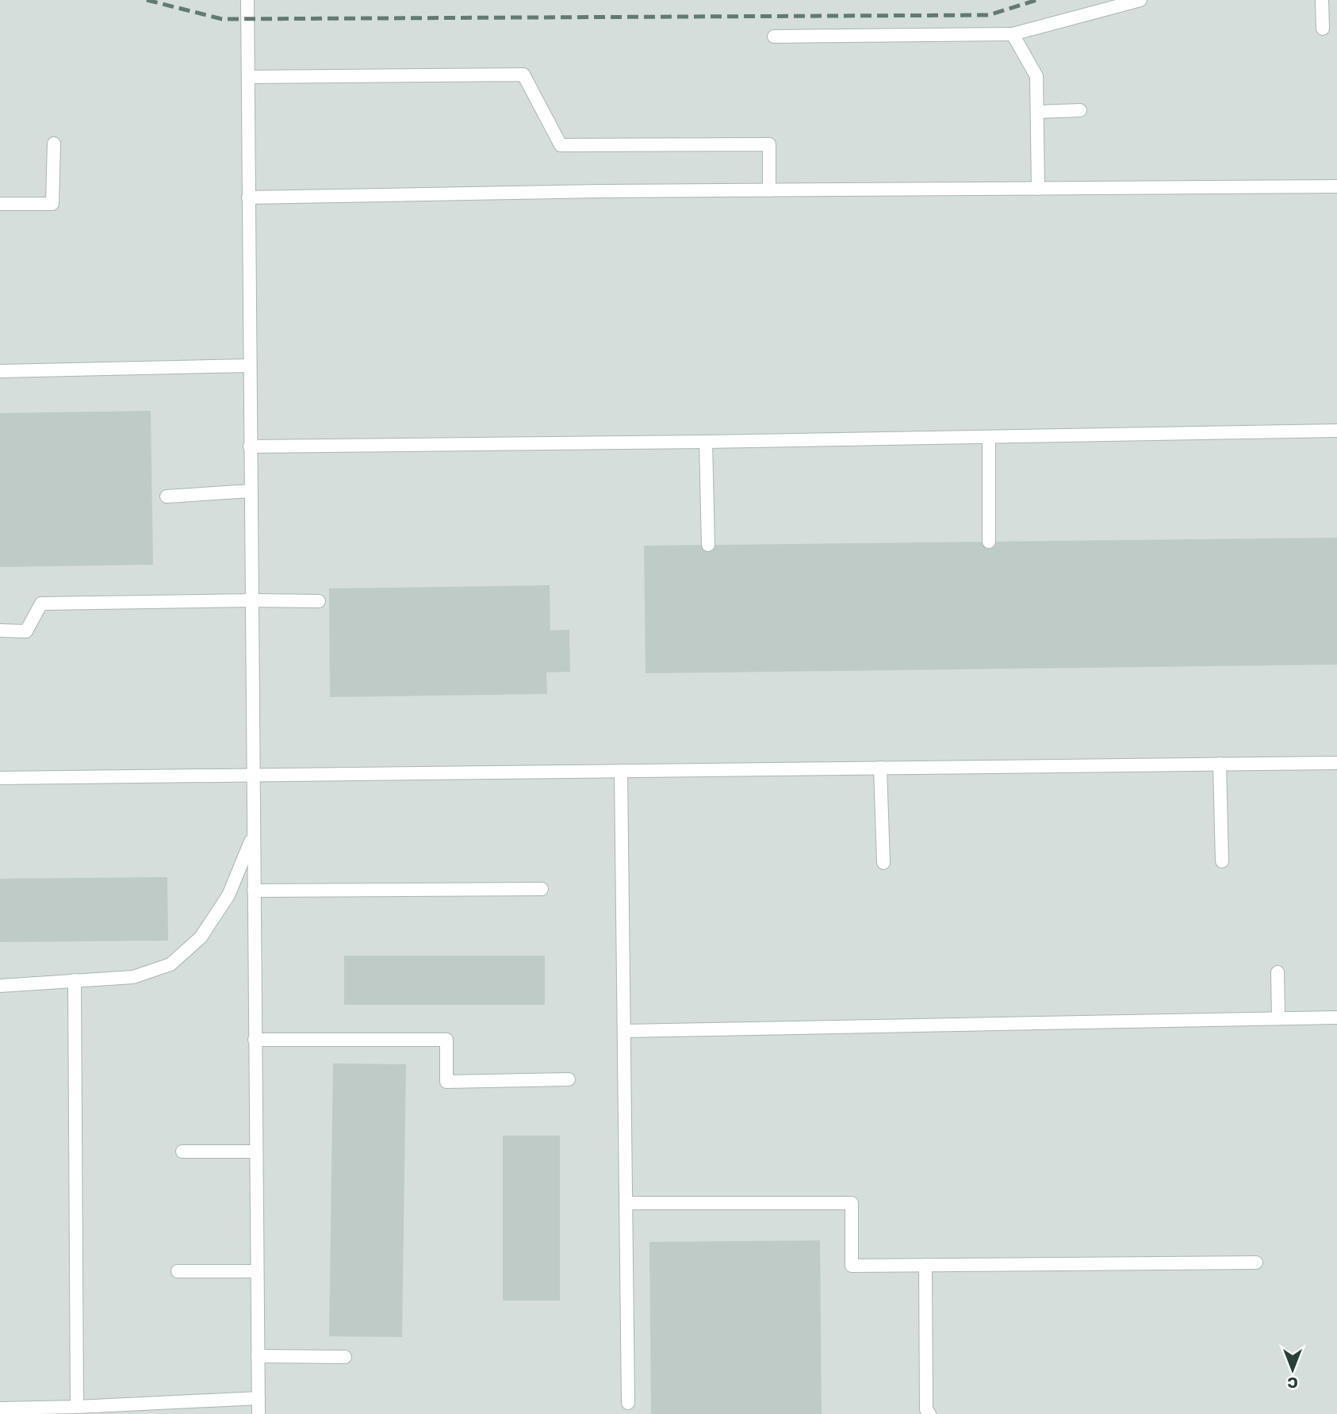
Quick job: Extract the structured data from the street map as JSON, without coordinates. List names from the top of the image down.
{
  "north": "bottom"
}
